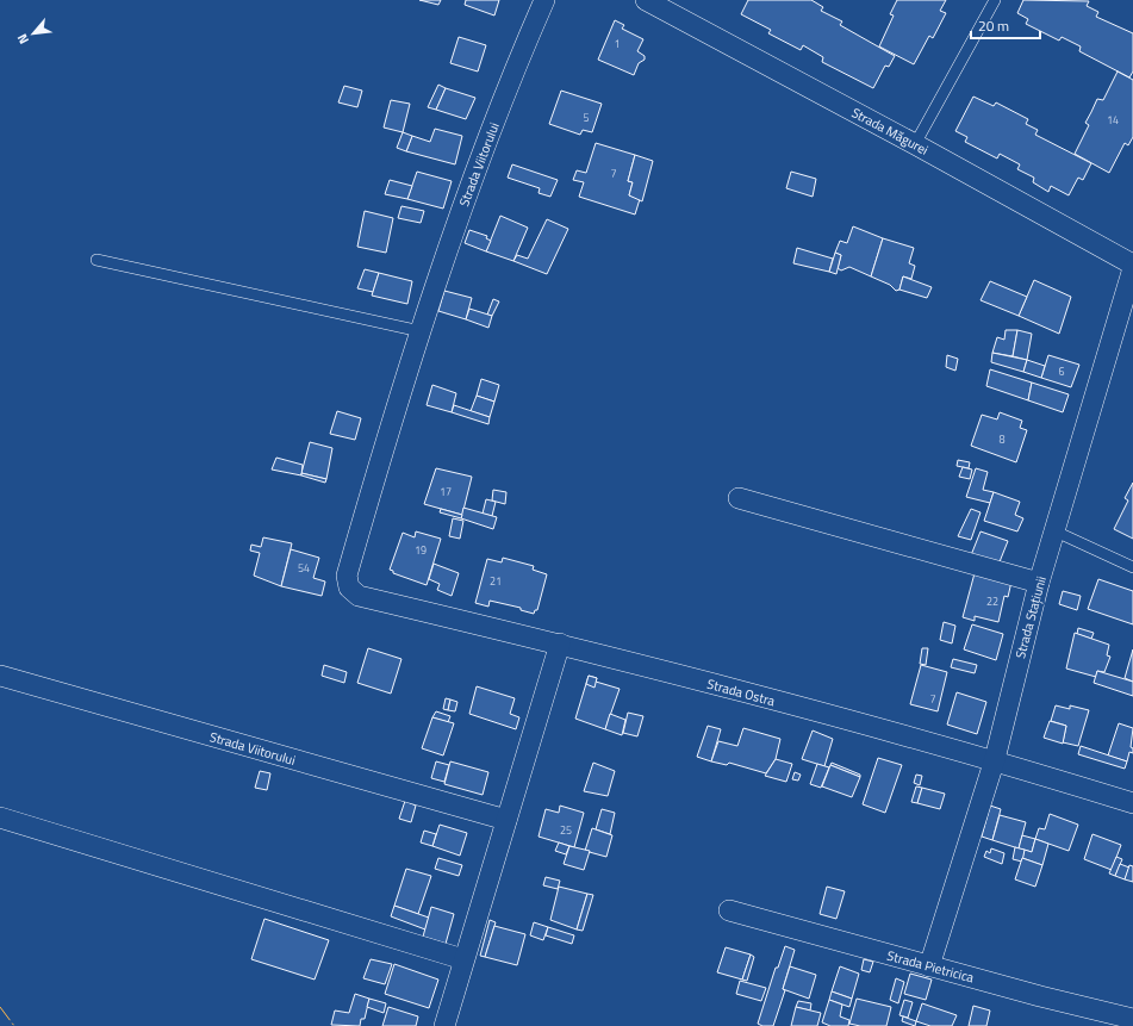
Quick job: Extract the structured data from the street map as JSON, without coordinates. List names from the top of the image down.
{
  "streets": {
    "street": [
      "Strada Măgurei",
      "Strada Viitorului",
      "Strada Stațiunii",
      "Strada Ostra",
      "Strada Pietricica"
    ]
  },
  "crossings": [
    ["Strada Viitorului", "Strada Ostra"],
    ["Strada Stațiunii", "Strada Ostra"],
    ["Strada Stațiunii", "Strada Pietricica"]
  ],
  "house_numbers": [
    "1",
    "5",
    "14",
    "7",
    "6",
    "8",
    "17",
    "19",
    "54",
    "21",
    "22",
    "7",
    "25"
  ],
  "scale_bar": "20 m",
  "north": "bottom left"
}
